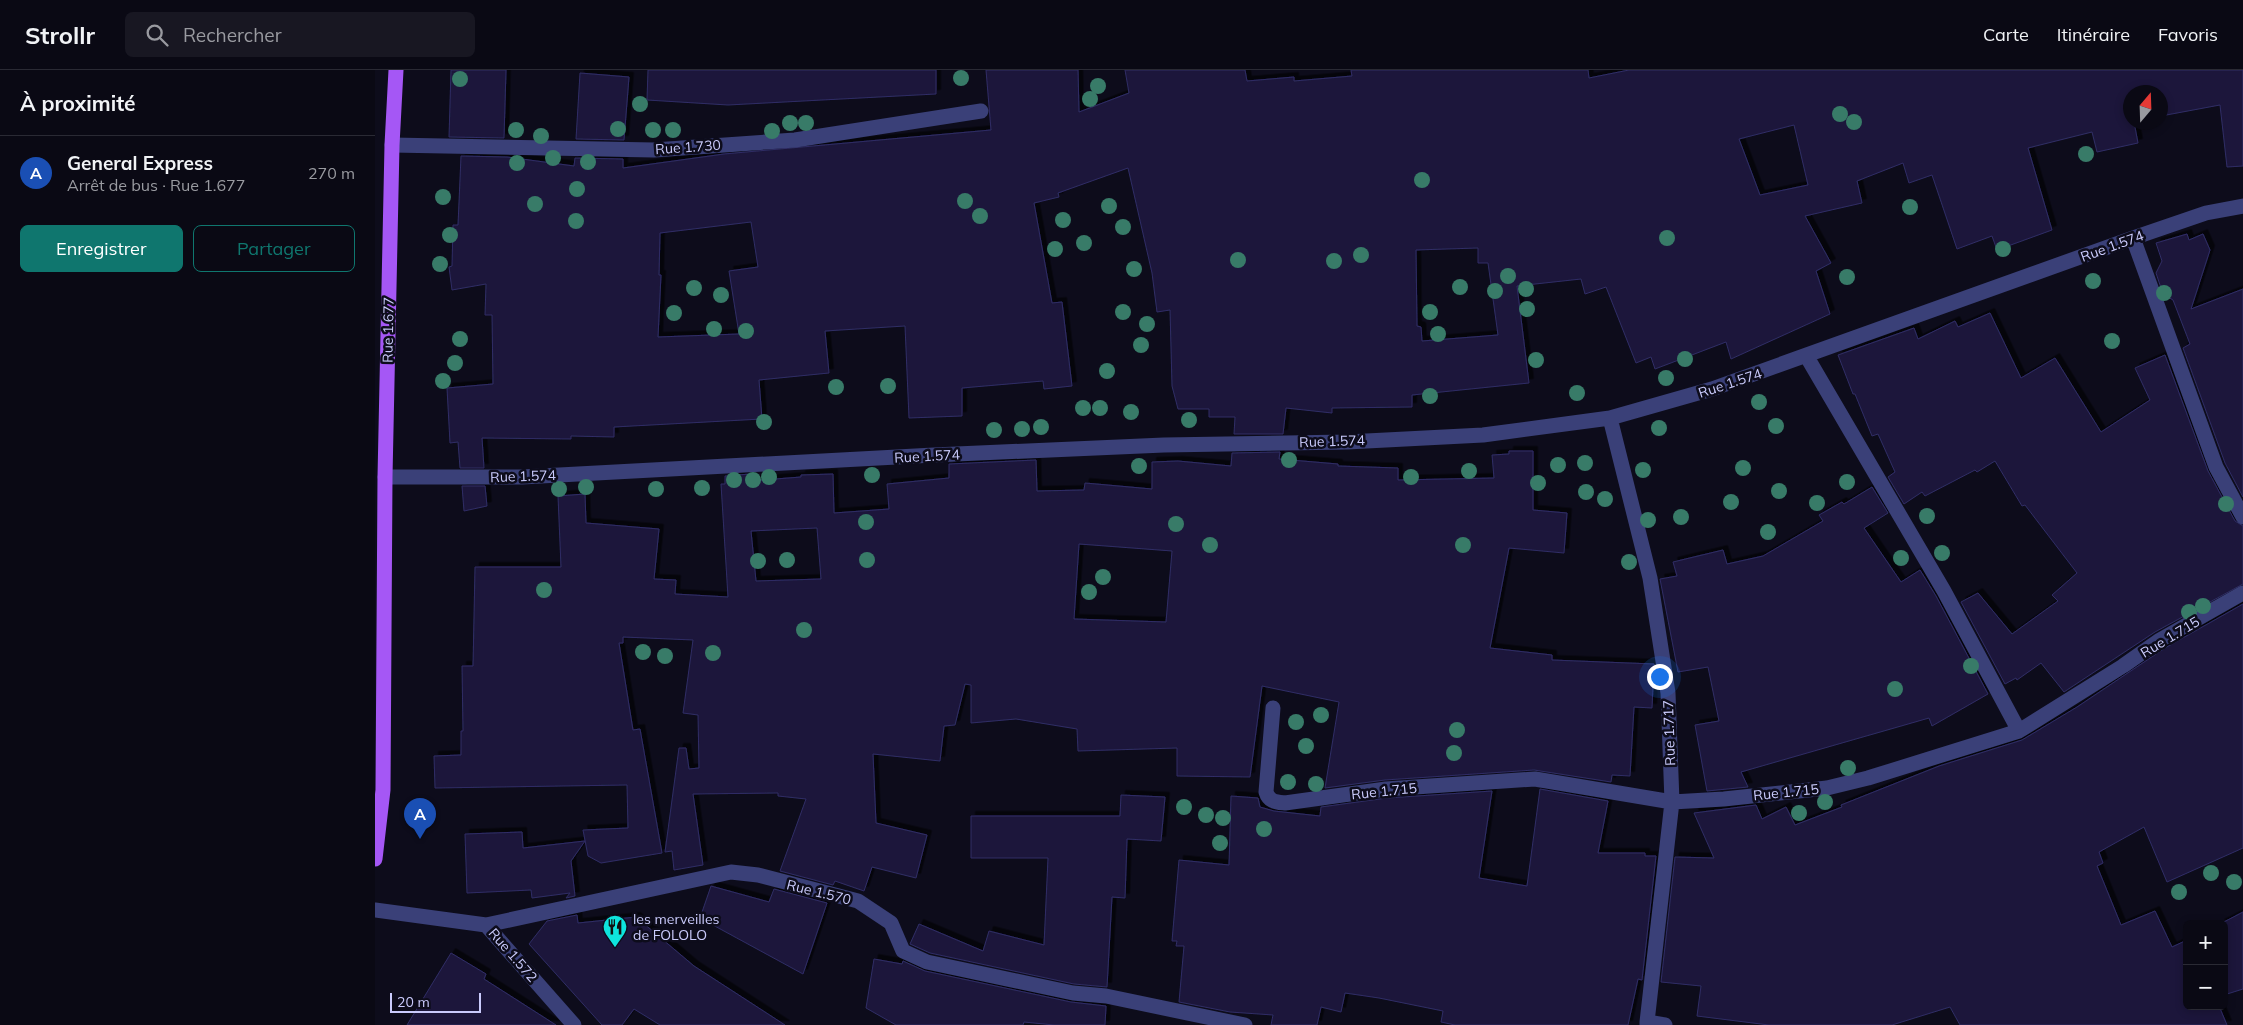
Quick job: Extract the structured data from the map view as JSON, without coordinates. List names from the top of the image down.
{
  "streets": {
    "main road": ["Rue 1.677"],
    "street": [
      "Rue 1.730",
      "Rue 1.574",
      "Rue 1.715",
      "Rue 1.717",
      "Rue 1.570",
      "Rue 1.572"
    ]
  },
  "crossings": [
    ["Rue 1.730", "Rue 1.677"],
    ["Rue 1.574", "Rue 1.677"],
    ["Rue 1.574", "Rue 1.717"],
    ["Rue 1.715", "Rue 1.717"],
    ["Rue 1.570", "Rue 1.572"]
  ],
  "places": {
    "restaurant": ["les merveilles de FOLOLO"]
  },
  "scale_bar": "20 m",
  "north": "top",
  "page": {
    "header": "Strollr",
    "search": "Rechercher",
    "nav": ["Carte", "Itinéraire", "Favoris"],
    "heading": "À proximité",
    "list": [
      {
        "mark": "A",
        "name": "General Express",
        "note": "Arrêt de bus · Rue 1.677",
        "value": "270 m"
      }
    ],
    "buttons": ["Enregistrer", "Partager"],
    "pins": "A",
    "map_buttons": ["+", "−"],
    "scale": "20 m"
  }
}
